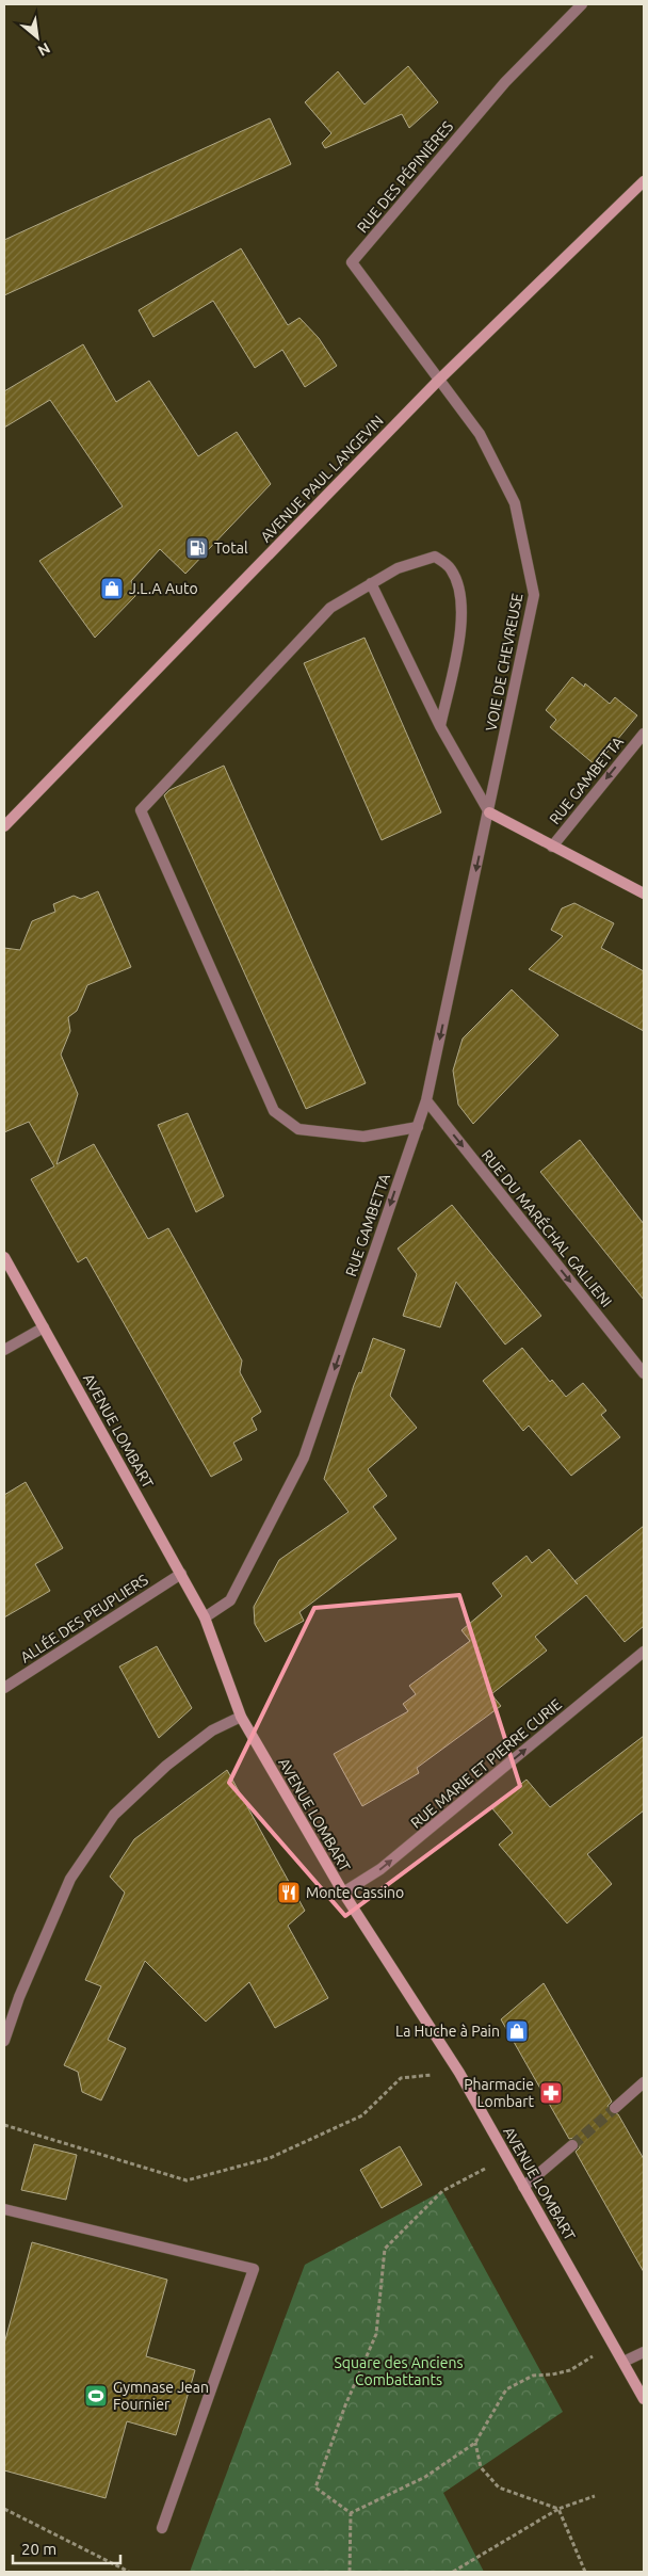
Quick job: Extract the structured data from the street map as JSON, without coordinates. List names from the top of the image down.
{
  "streets": {
    "main road": ["AVENUE PAUL LANGEVIN", "AVENUE LOMBART"],
    "street": [
      "RUE DES PÉPINIÈRES",
      "VOIE DE CHEVREUSE",
      "RUE GAMBETTA",
      "RUE DU MARÉCHAL GALLIENI",
      "ALLÉE DES PEUPLIERS",
      "RUE MARIE ET PIERRE CURIE"
    ]
  },
  "crossings": [
    ["RUE DES PÉPINIÈRES", "AVENUE PAUL LANGEVIN"],
    ["RUE DES PÉPINIÈRES", "VOIE DE CHEVREUSE"],
    ["AVENUE PAUL LANGEVIN", "VOIE DE CHEVREUSE"],
    ["VOIE DE CHEVREUSE", "RUE GAMBETTA"],
    ["RUE GAMBETTA", "RUE DU MARÉCHAL GALLIENI"],
    ["RUE GAMBETTA", "AVENUE LOMBART"],
    ["AVENUE LOMBART", "ALLÉE DES PEUPLIERS"],
    ["AVENUE LOMBART", "RUE MARIE ET PIERRE CURIE"]
  ],
  "one_way": ["RUE GAMBETTA", "RUE DU MARÉCHAL GALLIENI", "RUE MARIE ET PIERRE CURIE"],
  "parks": ["Square des Anciens Combattants"],
  "places": {
    "fuel station": ["Total"],
    "shop": ["J.L.A Auto", "La Huche à Pain"],
    "restaurant": ["Monte Cassino"],
    "pharmacy": ["Pharmacie Lombart"],
    "sports": ["Gymnase Jean Fournier"]
  },
  "scale_bar": "20 m",
  "north": "bottom right"
}
